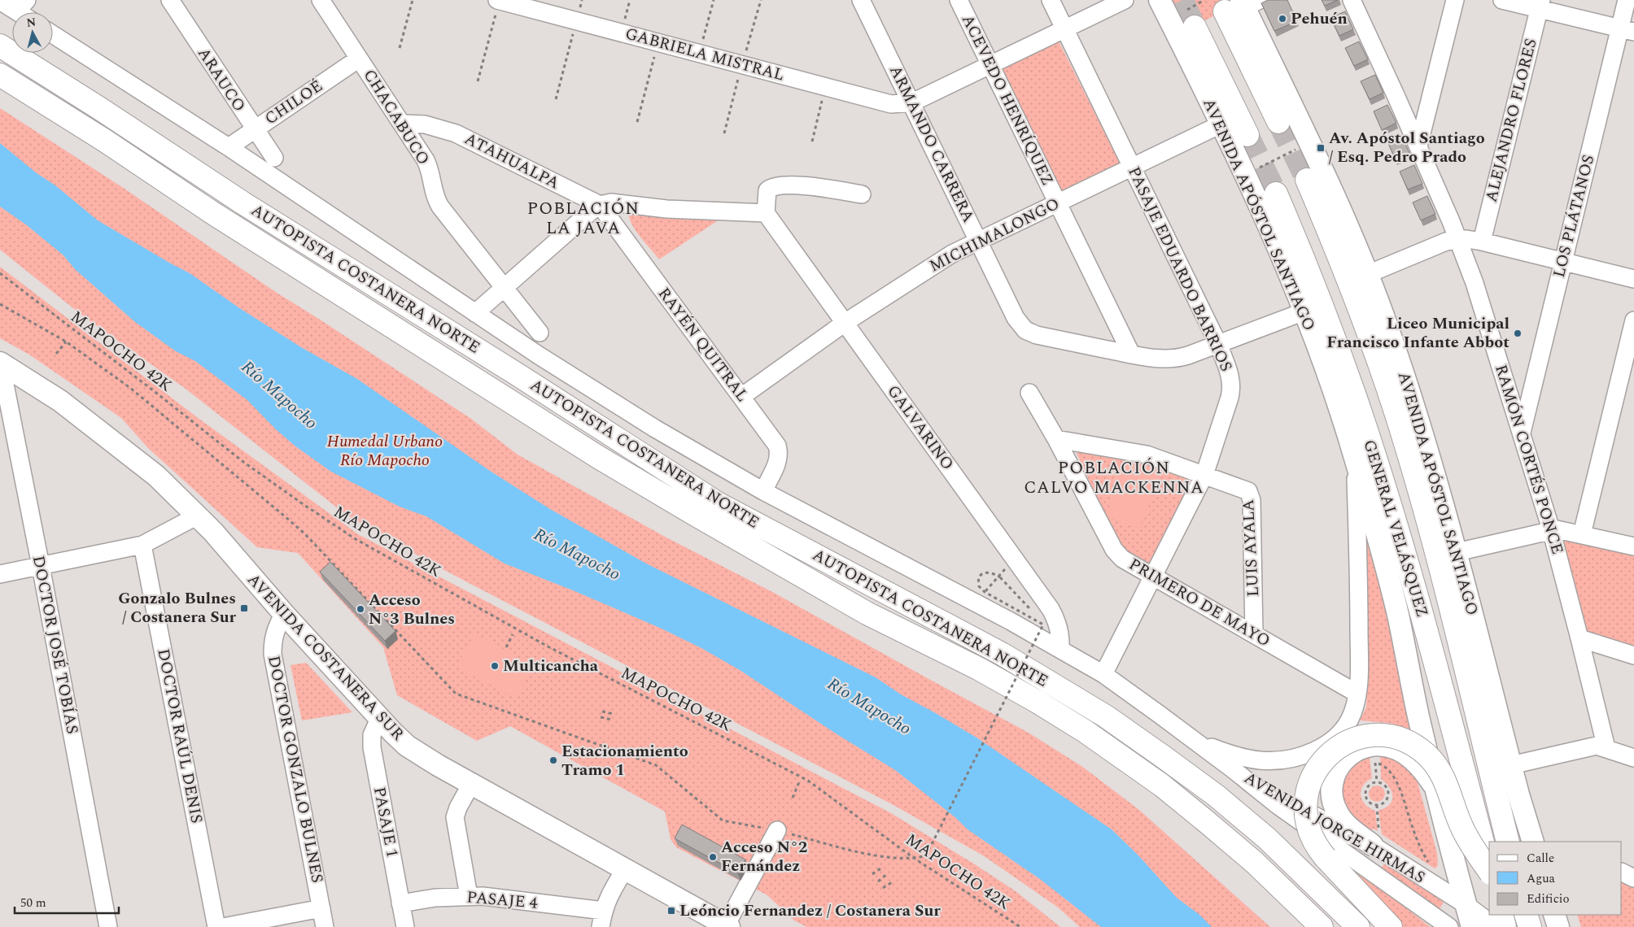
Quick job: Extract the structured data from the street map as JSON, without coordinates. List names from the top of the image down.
{
  "streets": {
    "highway": ["AUTOPISTA COSTANERA NORTE", "GENERAL VELÁSQUEZ"],
    "main road": ["AVENIDA APÓSTOL SANTIAGO", "AVENIDA COSTANERA SUR"],
    "street": [
      "GABRIELA MISTRAL",
      "ARAUCO",
      "ACEVEDO HENRÍQUEZ",
      "CHILOÉ",
      "CHACABUCO",
      "ALEJANDRO FLORES",
      "ARMANDO CARRERA",
      "ATAHUALPA",
      "LOS PLÁTANOS",
      "MICHIMALONGO",
      "PASAJE EDUARDO BARRIOS",
      "RAYÉN QUITRAL",
      "GALVARINO",
      "RAMÓN CORTÉS PONCE",
      "LUIS AYALA",
      "PRIMERO DE MAYO",
      "DOCTOR JOSÉ TOBÍAS",
      "DOCTOR RAÚL DENIS",
      "DOCTOR GONZALO BULNES",
      "PASAJE 1",
      "AVENIDA JORGE HIRMAS",
      "PASAJE 4"
    ],
    "path": ["MAPOCHO 42K"]
  },
  "crossings": [
    ["GABRIELA MISTRAL", "ARMANDO CARRERA"],
    ["ARAUCO", "CHILOÉ"],
    ["ACEVEDO HENRÍQUEZ", "ARMANDO CARRERA"],
    ["ACEVEDO HENRÍQUEZ", "MICHIMALONGO"],
    ["CHILOÉ", "CHACABUCO"],
    ["CHACABUCO", "ATAHUALPA"],
    ["ARMANDO CARRERA", "MICHIMALONGO"],
    ["ATAHUALPA", "RAYÉN QUITRAL"],
    ["AVENIDA APÓSTOL SANTIAGO", "MICHIMALONGO"],
    ["AVENIDA APÓSTOL SANTIAGO", "PRIMERO DE MAYO"],
    ["AVENIDA APÓSTOL SANTIAGO", "AVENIDA JORGE HIRMAS"],
    ["LOS PLÁTANOS", "RAMÓN CORTÉS PONCE"],
    ["MICHIMALONGO", "PASAJE EDUARDO BARRIOS"],
    ["MICHIMALONGO", "RAYÉN QUITRAL"],
    ["MICHIMALONGO", "GALVARINO"],
    ["PASAJE EDUARDO BARRIOS", "LUIS AYALA"],
    ["PASAJE EDUARDO BARRIOS", "PRIMERO DE MAYO"],
    ["LUIS AYALA", "PRIMERO DE MAYO"],
    ["DOCTOR JOSÉ TOBÍAS", "AVENIDA COSTANERA SUR"],
    ["AVENIDA COSTANERA SUR", "DOCTOR GONZALO BULNES"],
    ["AVENIDA COSTANERA SUR", "PASAJE 1"],
    ["PASAJE 1", "PASAJE 4"]
  ],
  "districts": ["POBLACIÓN LA JAVA", "POBLACIÓN CALVO MACKENNA"],
  "water": ["Río Mapocho"],
  "parks": ["Humedal Urbano Río Mapocho"],
  "places": {
    "other": [
      "Pehuén",
      "Liceo Municipal Francisco Infante Abbot",
      "Acceso N°3 Bulnes",
      "Multicancha",
      "Estacionamiento Tramo 1",
      "Acceso N°2 Fernández"
    ],
    "transit": ["Av. Apóstol Santiago / Esq. Pedro Prado", "Gonzalo Bulnes / Costanera Sur", "Leóncio Fernandez / Costanera Sur"]
  },
  "legend": ["Calle", "Agua", "Edificio"],
  "scale_bar": "50 m",
  "north": "top"
}
